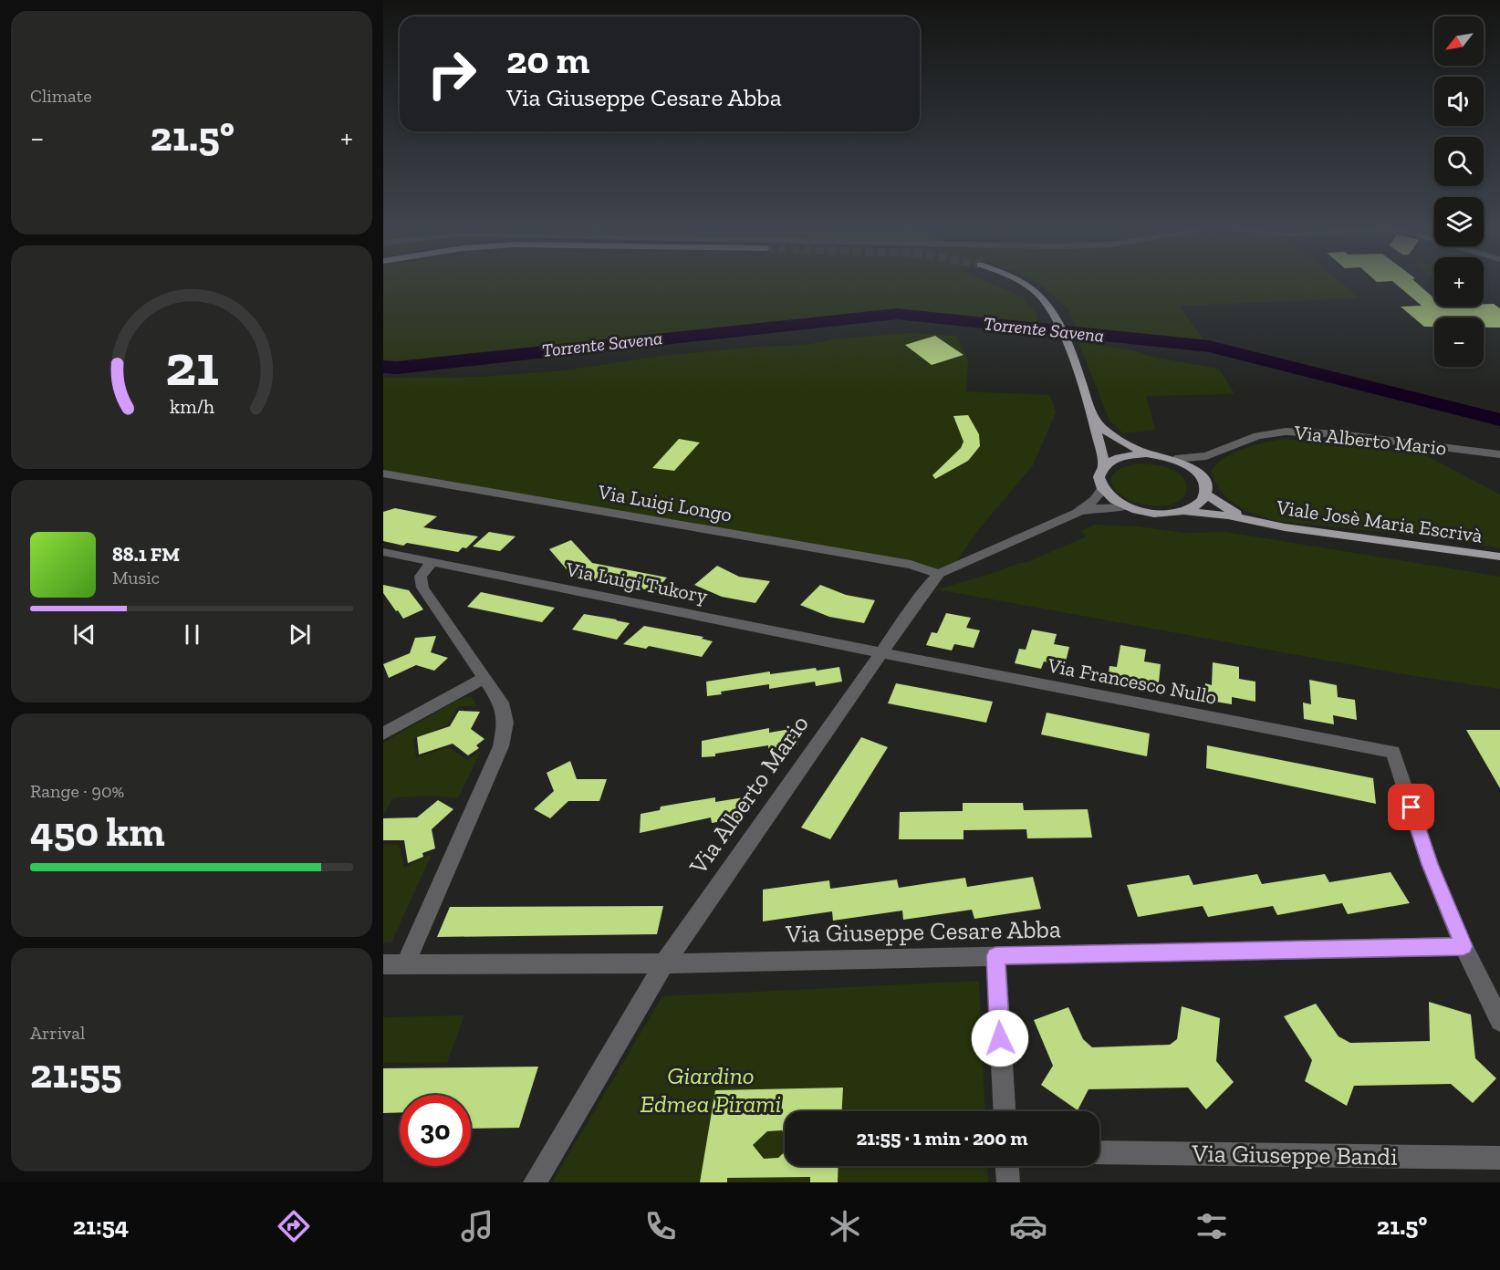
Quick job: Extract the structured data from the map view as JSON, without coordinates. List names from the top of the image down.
{
  "streets": {
    "main road": ["Viale Josè Maria Escrivà"],
    "street": [
      "Via Alberto Mario",
      "Via Luigi Longo",
      "Via Luigi Tukory",
      "Via Francesco Nullo",
      "Via Giuseppe Cesare Abba",
      "Via Giuseppe Bandi"
    ]
  },
  "crossings": [
    ["Via Alberto Mario", "Via Luigi Longo"],
    ["Via Alberto Mario", "Viale Josè Maria Escrivà"],
    ["Via Alberto Mario", "Via Luigi Tukory"],
    ["Via Alberto Mario", "Via Francesco Nullo"],
    ["Via Alberto Mario", "Via Giuseppe Cesare Abba"],
    ["Via Luigi Tukory", "Via Francesco Nullo"],
    ["Via Francesco Nullo", "Via Giuseppe Cesare Abba"]
  ],
  "water": ["Torrente Savena"],
  "parks": ["Giardino Edmea Pirami"],
  "north": "bottom left",
  "page": {
    "tile": [
      "Climate",
      ["Range · 90%", "450 km"],
      ["Arrival", "21:55"]
    ],
    "map_buttons": ["+", "−"],
    "turn": ["20 m", "Via Giuseppe Cesare Abba"],
    "heat": ["−", "21.5°", "+"],
    "song": ["88.1 FM", "Music"],
    "limit": "30",
    "trip": "21:55 · 1 min · 200 m",
    "tabs": ["21:54", "21.5°"],
    "gauge": ["21", "km/h"]
  }
}
